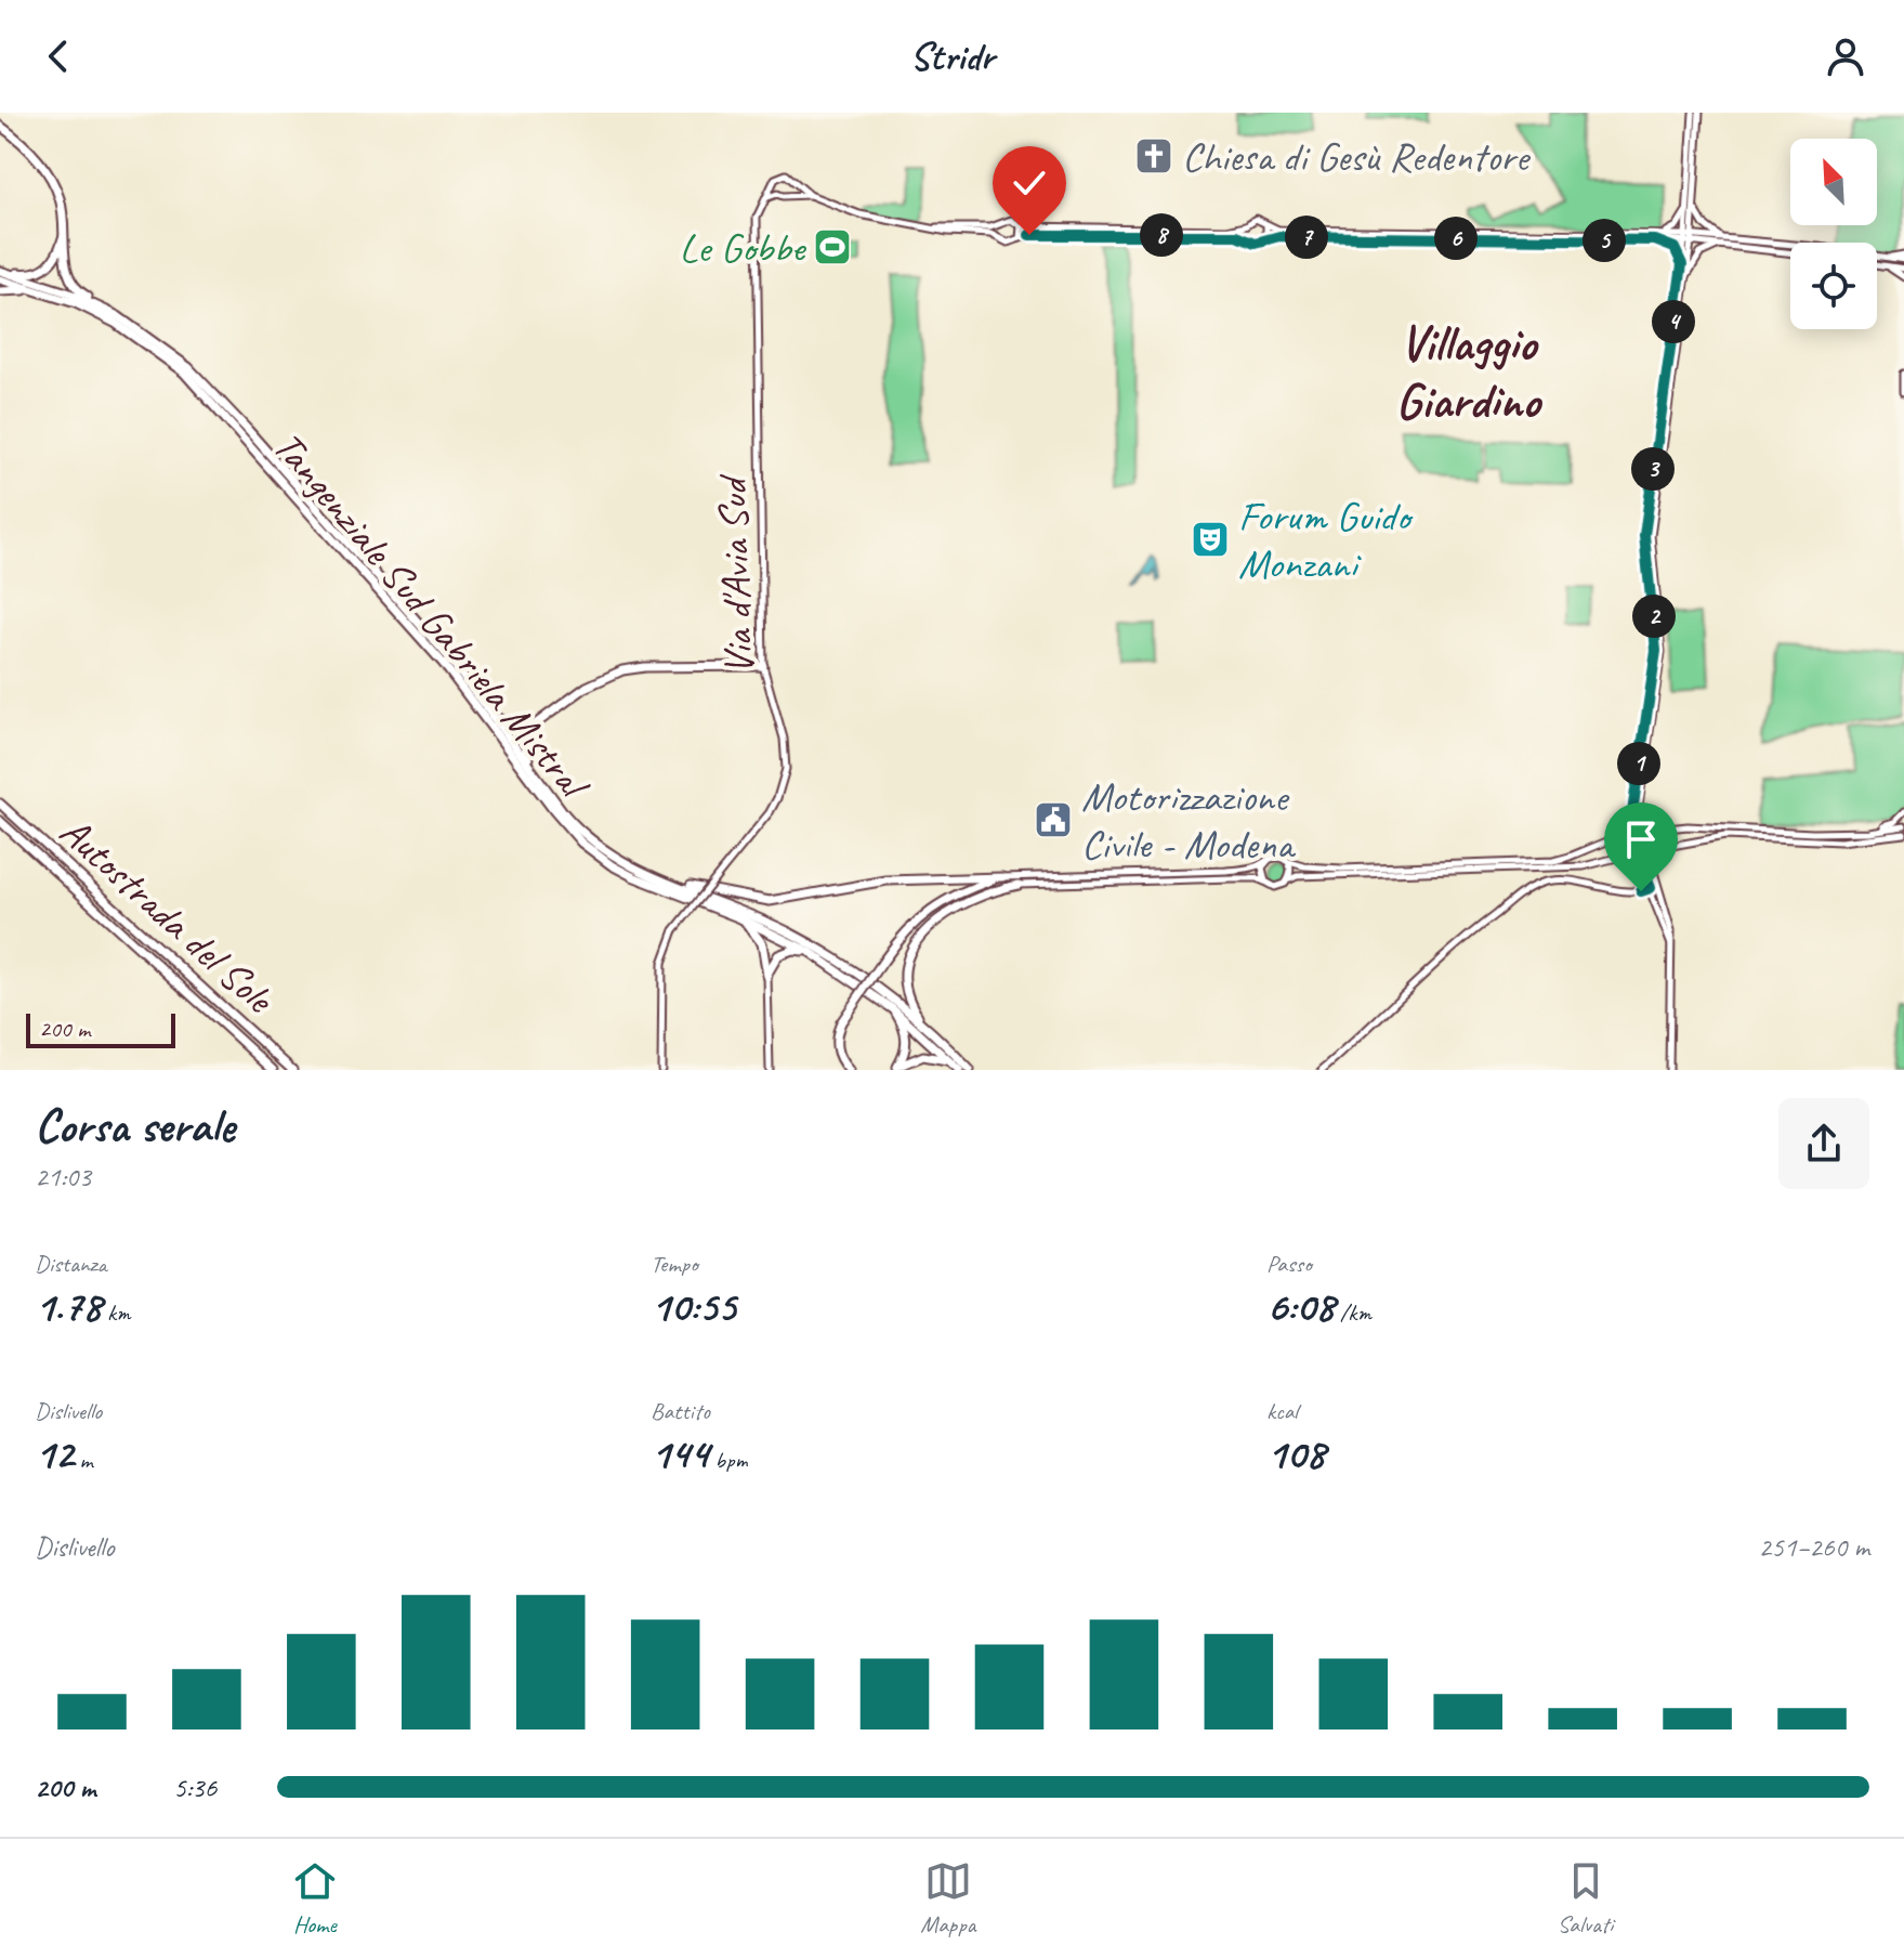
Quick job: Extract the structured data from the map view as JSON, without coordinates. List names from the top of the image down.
{
  "streets": {
    "highway": ["Tangenziale Sud Gabriela Mistral", "Autostrada del Sole"],
    "street": ["Via d'Avia Sud"]
  },
  "districts": ["Villaggio Giardino"],
  "places": {
    "church": ["Chiesa di Gesù Redentore"],
    "sports": ["Le Gobbe"],
    "theatre": ["Forum Guido Monzani"],
    "public building": ["Motorizzazione Civile - Modena"]
  },
  "scale_bar": "200 m",
  "north": "top left",
  "page": {
    "header": "Stridr",
    "pins": [
      "8",
      "7",
      "6",
      "5",
      "4",
      "3",
      "2",
      "1"
    ],
    "scale": "200 m",
    "heading": ["Corsa serale", "21:03"],
    "stats": [
      ["Distanza", "1.78 km"],
      ["Tempo", "10:55"],
      ["Passo", "6:08 /km"],
      ["Dislivello", "12 m"],
      ["Battito", "144 bpm"],
      ["kcal", "108"]
    ],
    "chart": ["Dislivello", "251–260 m"],
    "list": [
      {
        "name": "200 m",
        "note": "5:36"
      }
    ],
    "tabs": ["Home", "Mappa", "Salvati"]
  }
}
